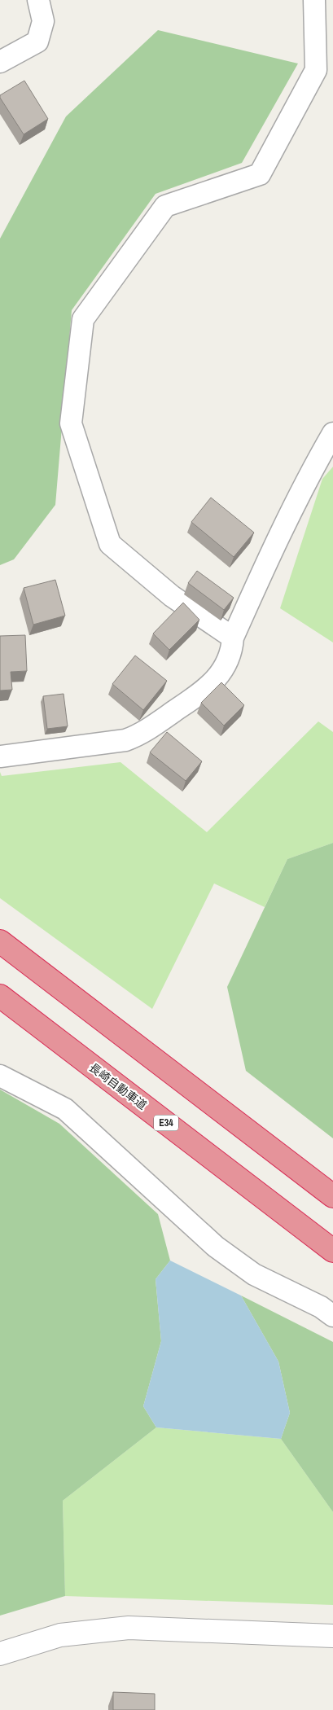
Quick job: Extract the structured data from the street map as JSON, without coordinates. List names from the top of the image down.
{
  "streets": {
    "highway": ["長崎自動車道", "E34"]
  }
}
